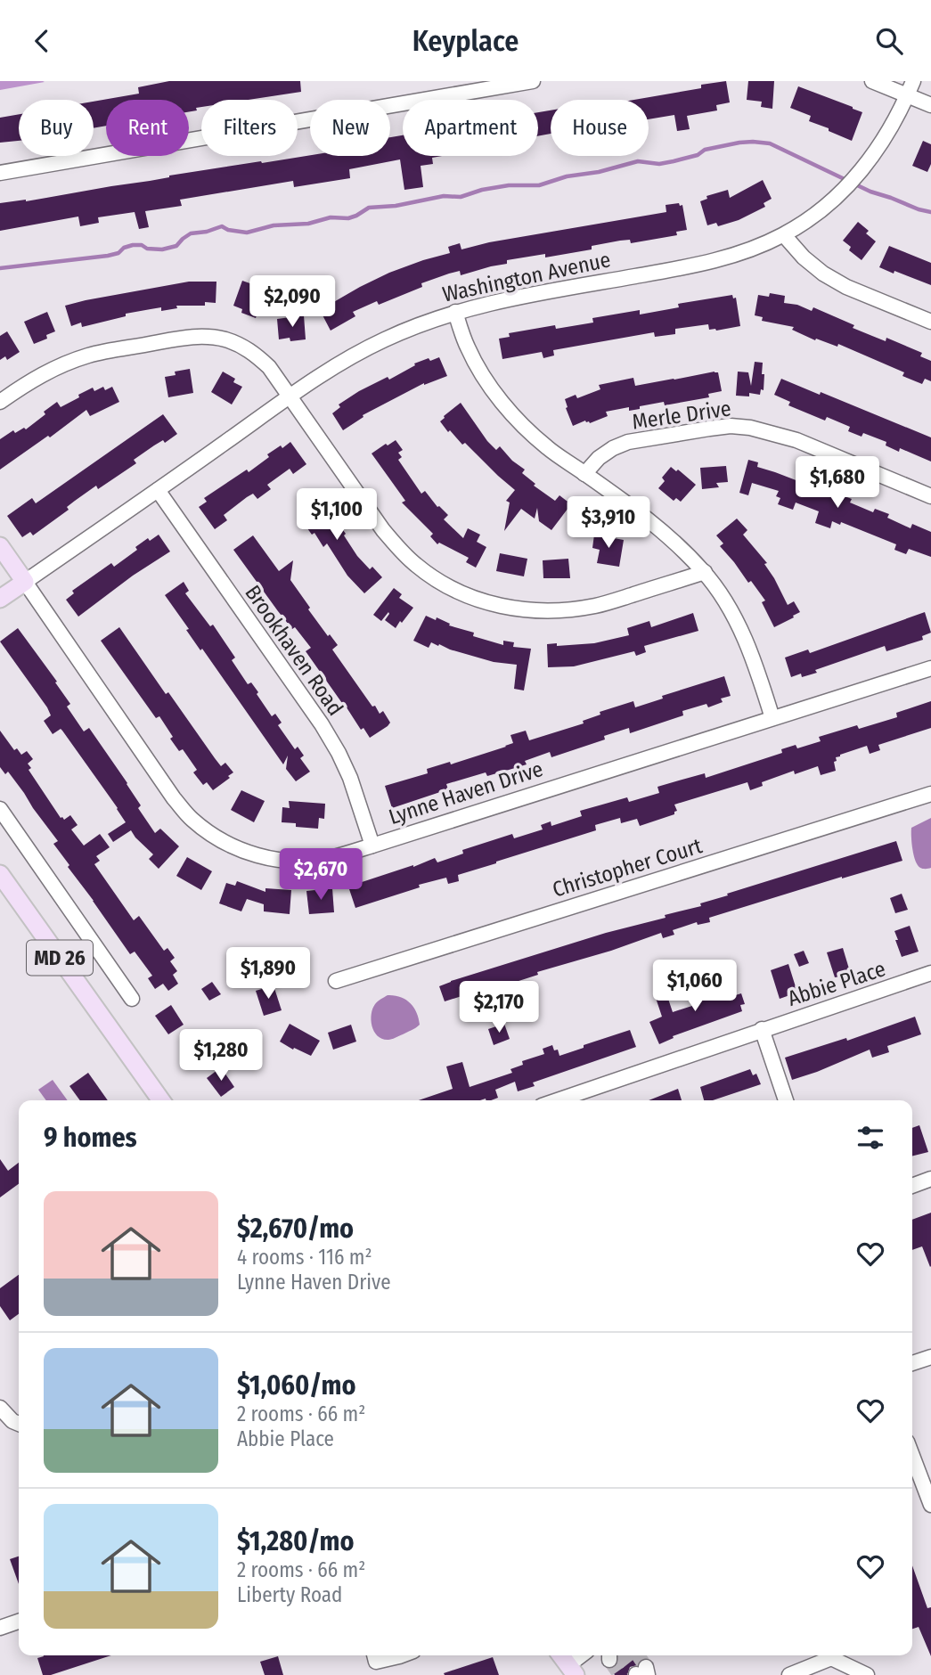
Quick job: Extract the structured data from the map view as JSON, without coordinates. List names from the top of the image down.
{
  "streets": {
    "main road": ["Washington Avenue", "Lynne Haven Drive", "MD 26"],
    "street": [
      "Merle Drive",
      "Brookhaven Road",
      "Christopher Court",
      "Abbie Place"
    ]
  },
  "crossings": [
    ["Washington Avenue", "Brookhaven Road"],
    ["Washington Avenue", "Lynne Haven Drive"],
    ["Brookhaven Road", "Lynne Haven Drive"]
  ],
  "page": {
    "header": "Keyplace",
    "chip": [
      "Buy",
      "Rent",
      "Filters",
      "New",
      "Apartment",
      "House"
    ],
    "price": [
      "$2,090",
      "$1,680",
      "$1,100",
      "$3,910",
      "$2,670",
      "$1,890",
      "$1,060",
      "$2,170",
      "$1,280"
    ],
    "heading": "9 homes",
    "list": [
      {
        "name": "$2,670/mo",
        "note": "4 rooms · 116 m² · Lynne Haven Drive"
      },
      {
        "name": "$1,060/mo",
        "note": "2 rooms · 66 m² · Abbie Place"
      },
      {
        "name": "$1,280/mo",
        "note": "2 rooms · 66 m² · Liberty Road"
      }
    ]
  }
}
